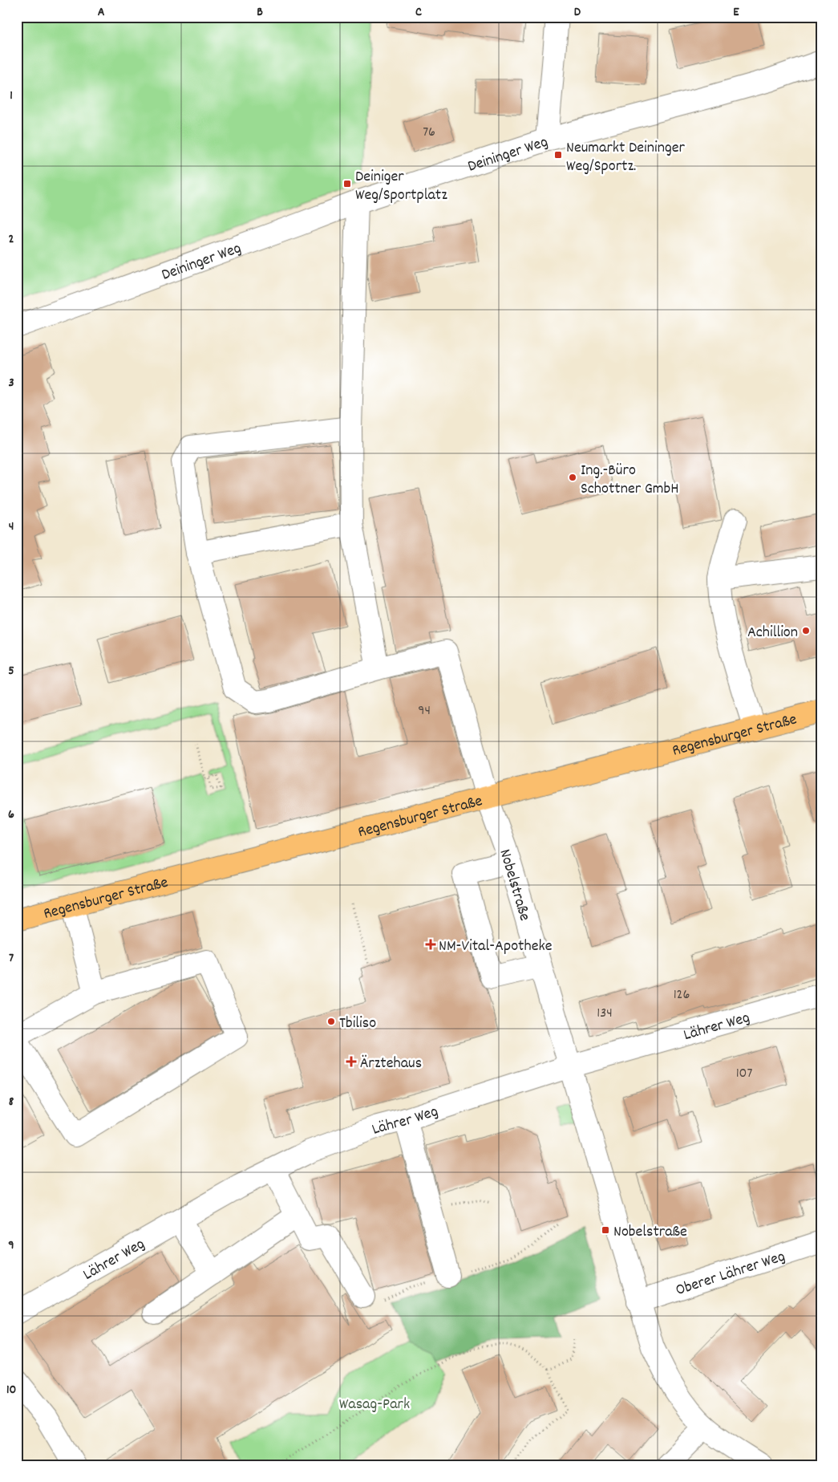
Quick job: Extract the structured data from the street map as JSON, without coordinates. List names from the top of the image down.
{
  "streets": {
    "main road": ["Regensburger Straße"],
    "street": [
      "Deininger Weg",
      "Nobelstraße",
      "Lährer Weg",
      "Oberer Lährer Weg"
    ]
  },
  "crossings": [
    ["Regensburger Straße", "Nobelstraße"],
    ["Nobelstraße", "Lährer Weg"],
    ["Nobelstraße", "Oberer Lährer Weg"]
  ],
  "parks": ["Wasag-Park"],
  "places": {
    "transit": ["Neumarkt Deininger Weg/Sportz.", "Deiniger Weg/Sportplatz", "Nobelstraße"],
    "other": ["Ing.-Büro Schottner GmbH", "Achillion", "Tbiliso"],
    "health": ["NM-Vital-Apotheke", "Ärztehaus"]
  },
  "house_numbers": [
    "76",
    "94",
    "126",
    "134",
    "107"
  ],
  "grid": {
    "columns": [
      "A",
      "B",
      "C",
      "D",
      "E"
    ],
    "rows": [
      "1",
      "2",
      "3",
      "4",
      "5",
      "6",
      "7",
      "8",
      "9",
      "10"
    ]
  }
}
